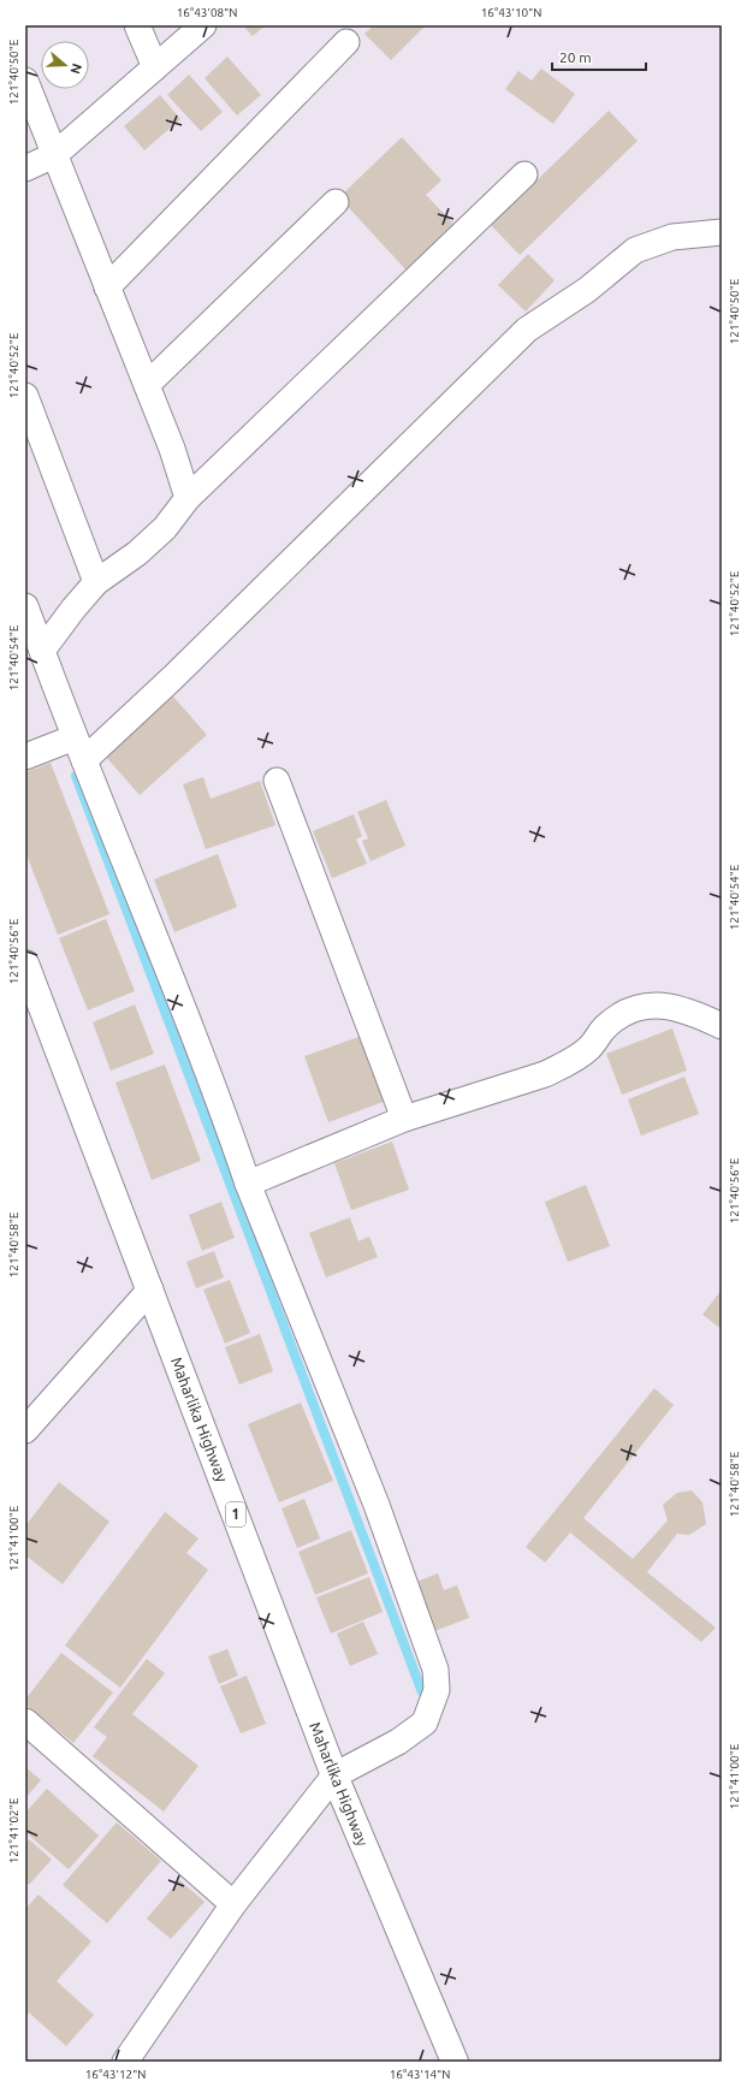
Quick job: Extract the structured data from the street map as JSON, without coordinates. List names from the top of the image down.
{
  "streets": {
    "highway": ["Maharlika Highway", "1"]
  },
  "scale_bar": "20 m",
  "north": "right",
  "coordinates": [
    "16°43'08\"N",
    "16°43'10\"N",
    "121°40'50\"E",
    "121°40'52\"E",
    "121°40'54\"E",
    "121°40'56\"E",
    "121°40'58\"E",
    "121°41'00\"E",
    "121°41'02\"E",
    "16°43'12\"N",
    "16°43'14\"N"
  ]
}
